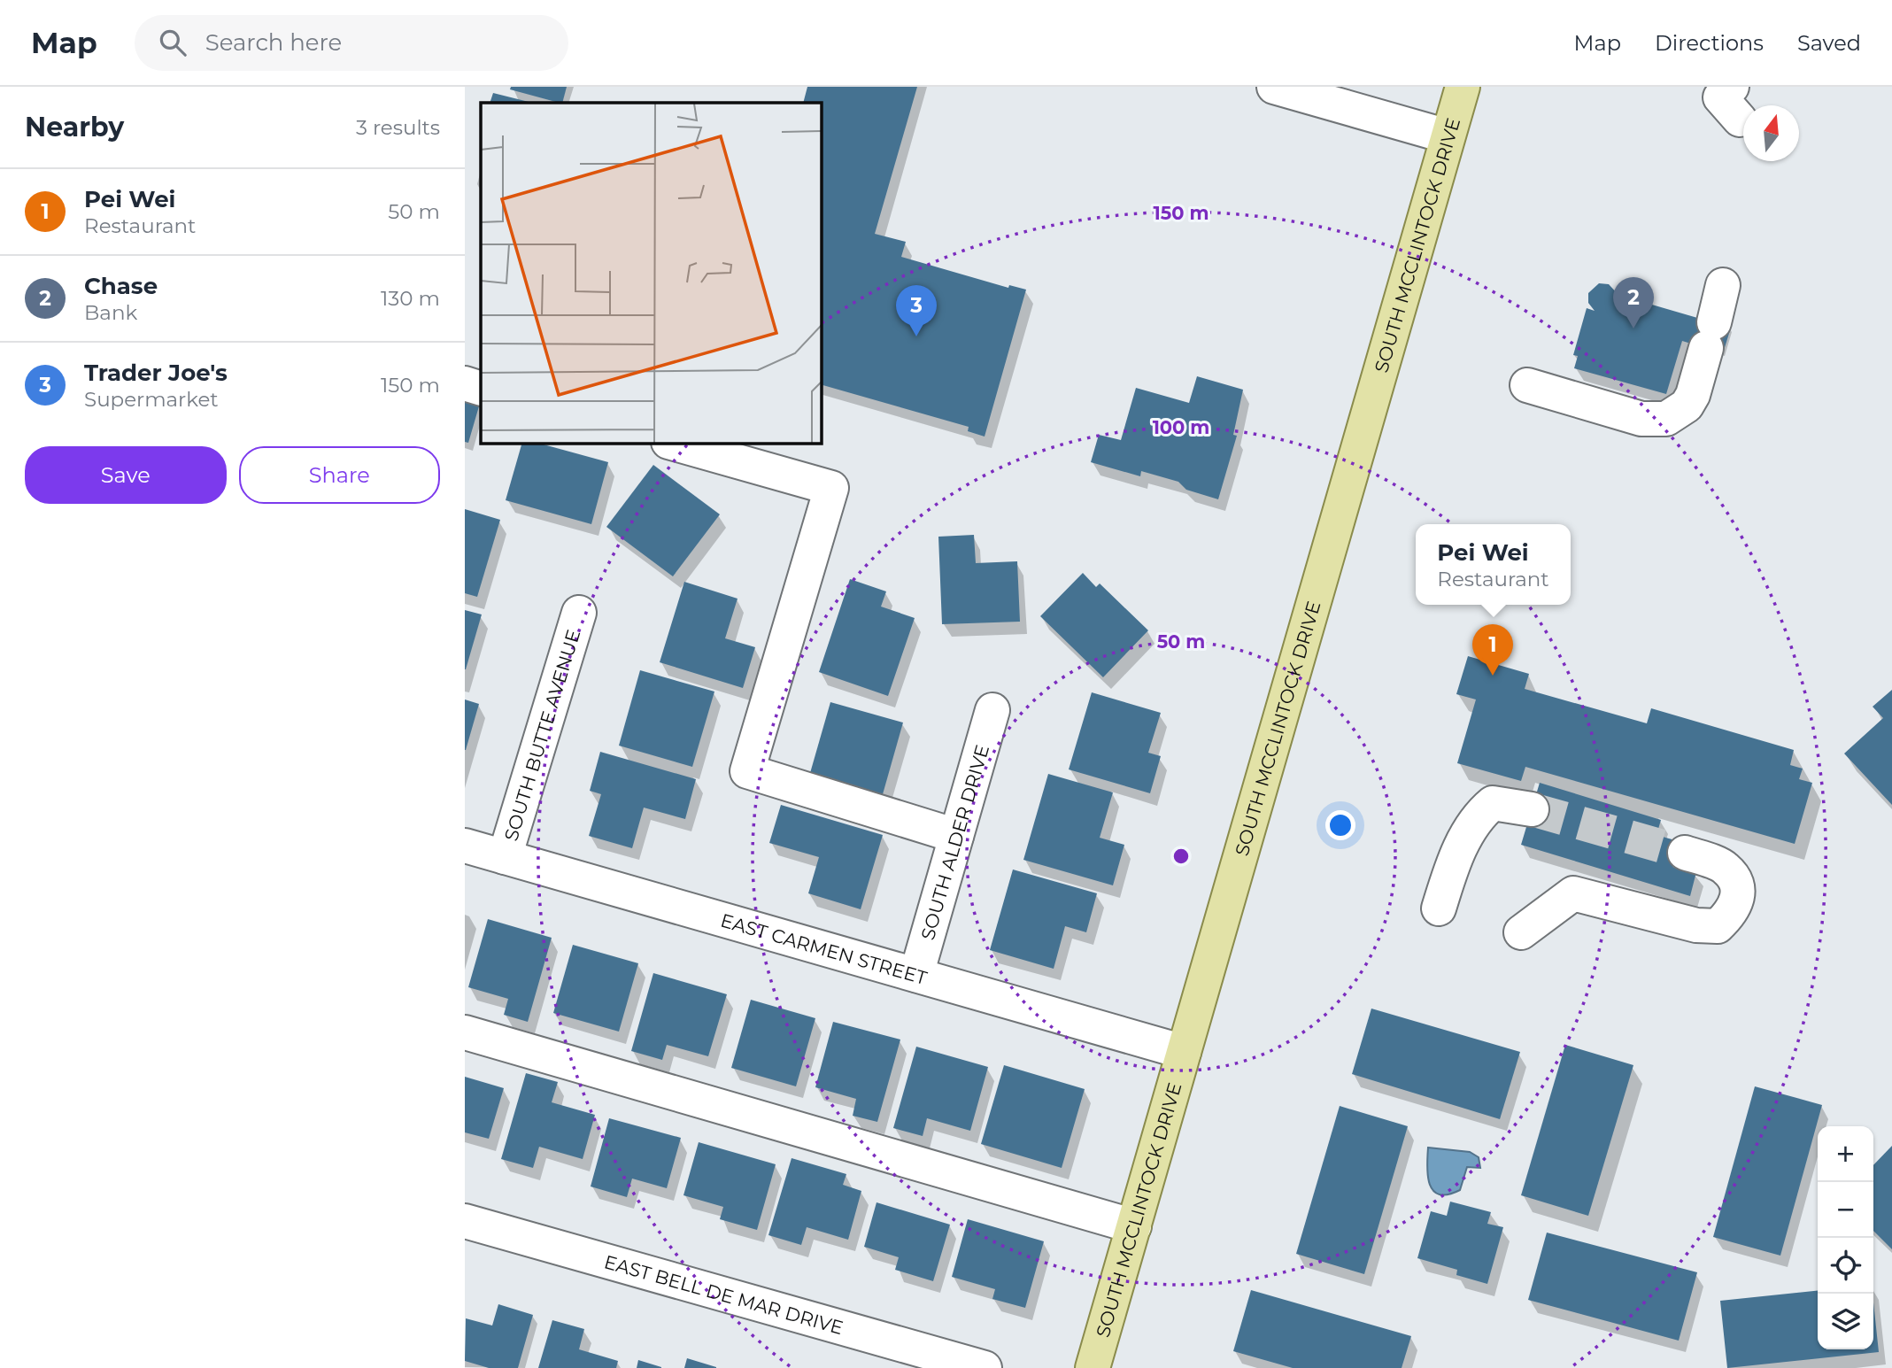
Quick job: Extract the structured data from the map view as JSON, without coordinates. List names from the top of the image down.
{
  "streets": {
    "main road": ["SOUTH MCCLINTOCK DRIVE"],
    "street": [
      "SOUTH BUTTE AVENUE",
      "SOUTH ALDER DRIVE",
      "EAST CARMEN STREET",
      "EAST BELL DE MAR DRIVE"
    ]
  },
  "crossings": [
    ["SOUTH MCCLINTOCK DRIVE", "EAST CARMEN STREET"],
    ["SOUTH BUTTE AVENUE", "EAST CARMEN STREET"],
    ["SOUTH ALDER DRIVE", "EAST CARMEN STREET"]
  ],
  "north": "top",
  "page": {
    "header": "Map",
    "search": "Search here",
    "nav": ["Map", "Directions", "Saved"],
    "heading": ["Nearby", "3 results"],
    "list": [
      {
        "mark": "1",
        "name": "Pei Wei",
        "note": "Restaurant",
        "value": "50 m"
      },
      {
        "mark": "2",
        "name": "Chase",
        "note": "Bank",
        "value": "130 m"
      },
      {
        "mark": "3",
        "name": "Trader Joe's",
        "note": "Supermarket",
        "value": "150 m"
      }
    ],
    "pins": ["2", "3", "1"],
    "buttons": ["Save", "Share"],
    "popup": ["Pei Wei", "Restaurant"],
    "map_buttons": ["+", "−"]
  },
  "rings": ["150 m", "100 m", "50 m"]
}
